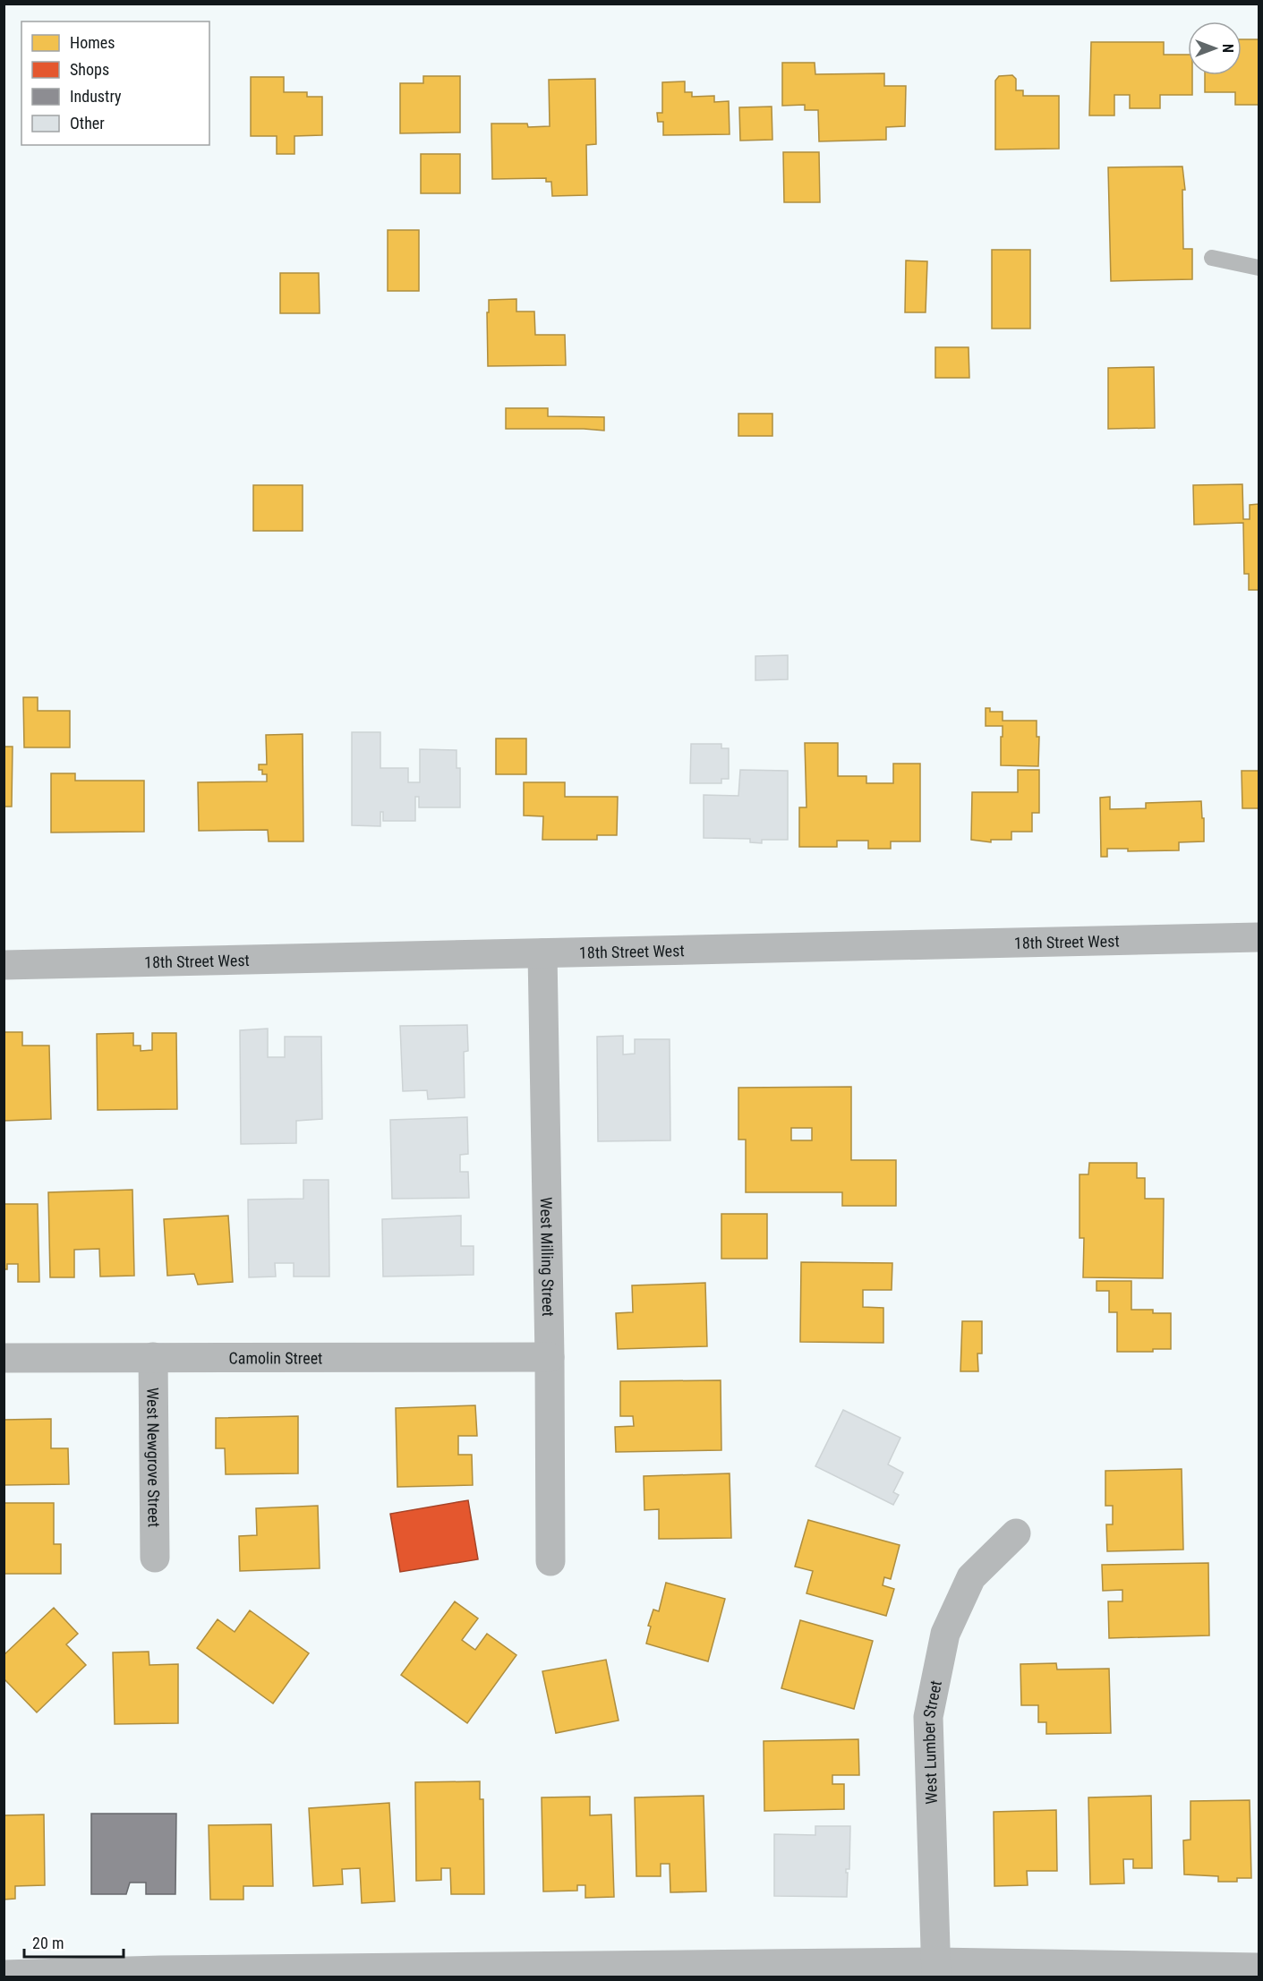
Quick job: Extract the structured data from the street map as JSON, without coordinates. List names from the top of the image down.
{
  "streets": {
    "street": [
      "18th Street West",
      "West Milling Street",
      "Camolin Street",
      "West Newgrove Street",
      "West Lumber Street"
    ]
  },
  "crossings": [
    ["18th Street West", "West Milling Street"],
    ["West Milling Street", "Camolin Street"],
    ["Camolin Street", "West Newgrove Street"]
  ],
  "legend": [
    "Homes",
    "Shops",
    "Industry",
    "Other"
  ],
  "scale_bar": "20 m",
  "north": "right"
}
